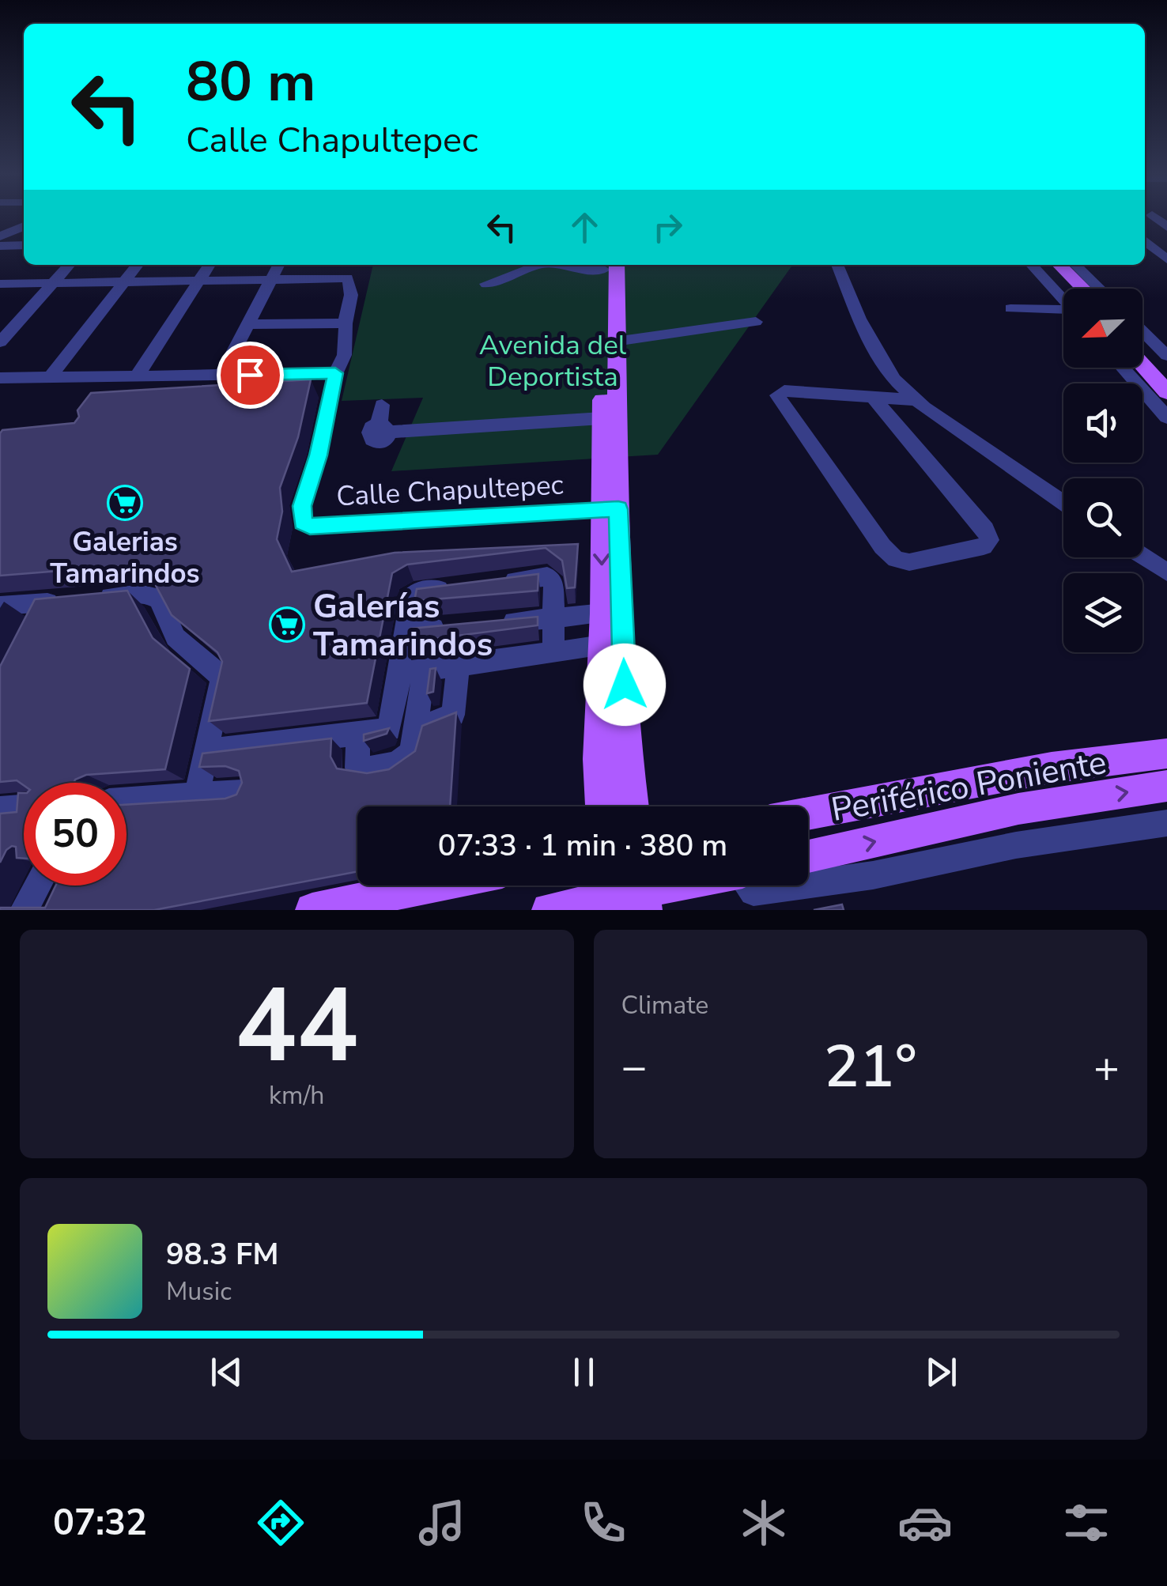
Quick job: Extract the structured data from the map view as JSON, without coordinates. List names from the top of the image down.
{
  "streets": {
    "main road": ["Periférico Poniente"],
    "street": ["Calle Chapultepec"]
  },
  "parks": ["Avenida del Deportista"],
  "places": {
    "supermarket": ["Galerias Tamarindos", "Galerías Tamarindos"]
  },
  "north": "bottom left",
  "page": {
    "turn": ["80 m", "Calle Chapultepec"],
    "limit": "50",
    "trip": "07:33 · 1 min · 380 m",
    "tile": [
      ["44", "km/h"],
      "Climate"
    ],
    "heat": ["−", "21°", "+"],
    "song": ["98.3 FM", "Music"],
    "tabs": "07:32"
  }
}
